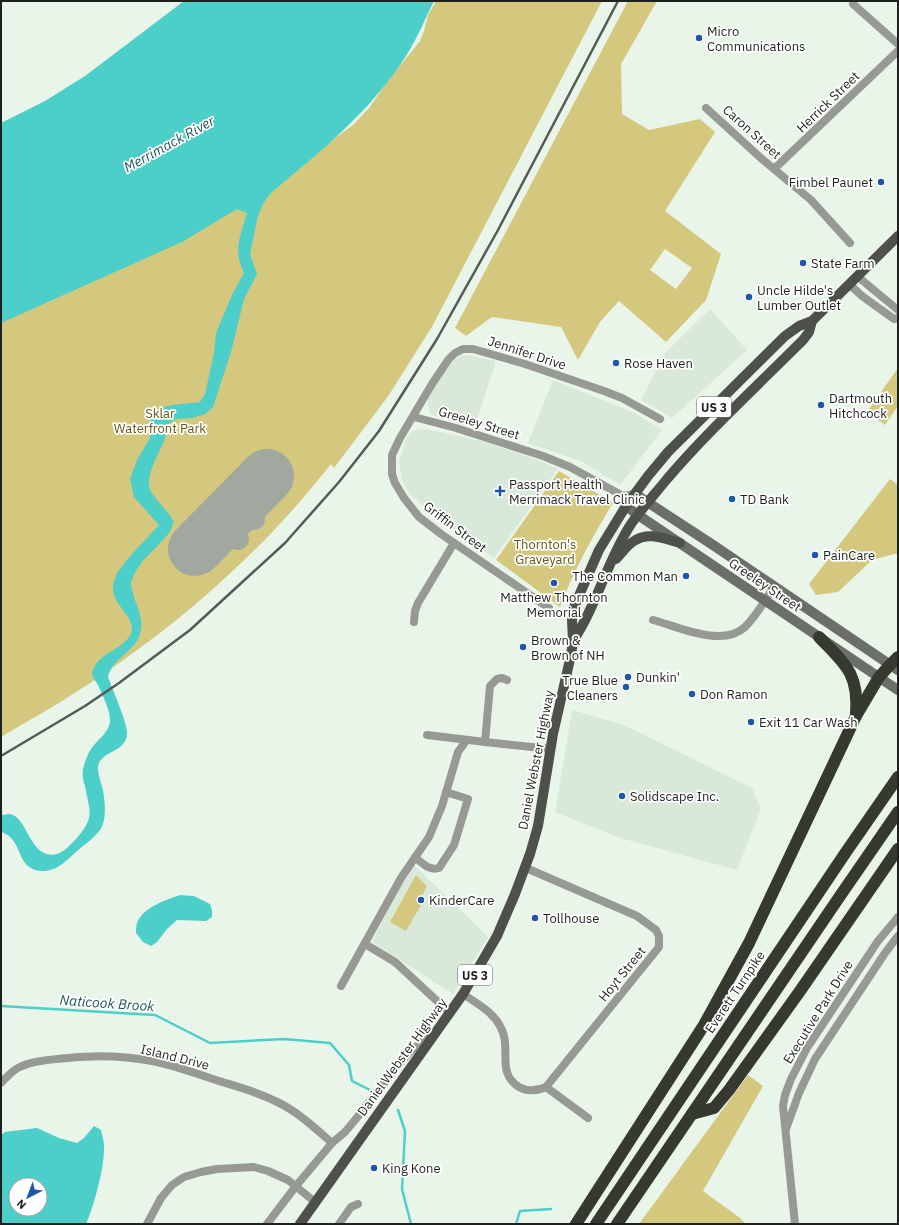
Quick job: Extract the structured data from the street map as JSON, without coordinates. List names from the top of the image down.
{
  "streets": {
    "highway": ["Everett Turnpike"],
    "main road": ["US 3", "Greeley Street", "Daniel Webster Highway"],
    "street": [
      "Herrick Street",
      "Caron Street",
      "Jennifer Drive",
      "Griffin Street",
      "Hoyt Street",
      "Executive Park Drive",
      "Island Drive"
    ]
  },
  "crossings": [
    ["Herrick Street", "Caron Street"],
    ["Jennifer Drive", "Greeley Street"],
    ["Jennifer Drive", "Griffin Street"],
    ["Greeley Street", "Griffin Street"],
    ["Greeley Street", "Daniel Webster Highway"],
    ["Daniel Webster Highway", "Hoyt Street"]
  ],
  "water": ["Merrimack River", "Naticook Brook"],
  "parks": ["Sklar Waterfront Park", "Thornton's Graveyard"],
  "places": {
    "other": [
      "Micro Communications",
      "Fimbel Paunet",
      "State Farm",
      "Uncle Hilde's Lumber Outlet",
      "Rose Haven",
      "Dartmouth Hitchcock",
      "TD Bank",
      "PainCare",
      "The Common Man",
      "Matthew Thornton Memorial",
      "Brown & Brown of NH",
      "Dunkin'",
      "True Blue Cleaners",
      "Don Ramon",
      "Exit 11 Car Wash",
      "Solidscape Inc.",
      "KinderCare",
      "Tollhouse",
      "King Kone"
    ],
    "health": ["Passport Health Merrimack Travel Clinic"]
  },
  "north": "bottom left"
}
